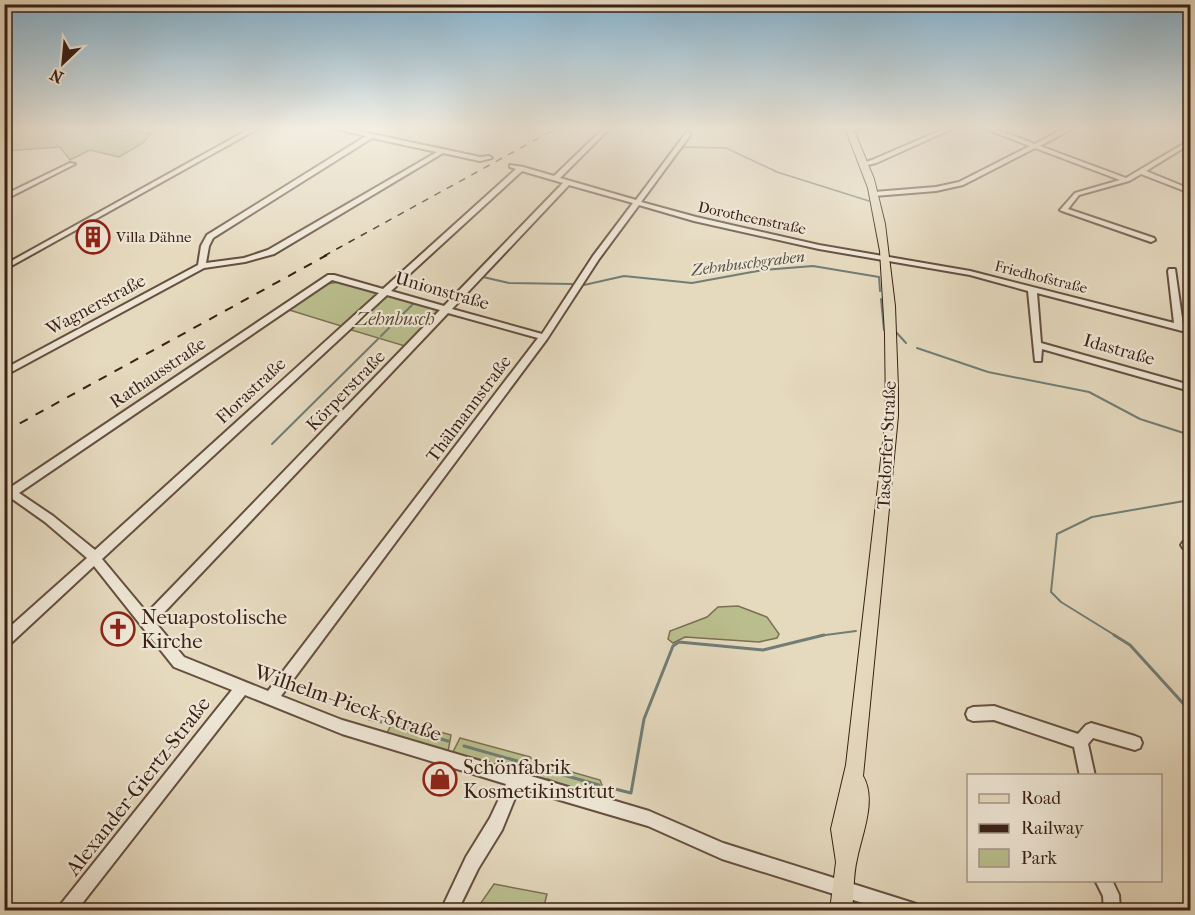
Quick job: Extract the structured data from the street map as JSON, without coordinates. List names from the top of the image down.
{
  "streets": {
    "main road": ["Tasdorfer Straße"],
    "street": [
      "Dorotheenstraße",
      "Friedhofstraße",
      "Unionstraße",
      "Wagnerstraße",
      "Idastraße",
      "Rathausstraße",
      "Florastraße",
      "Körperstraße",
      "Thälmannstraße",
      "Wilhelm-Pieck-Straße",
      "Alexander-Giertz-Straße"
    ]
  },
  "crossings": [
    ["Dorotheenstraße", "Friedhofstraße"],
    ["Dorotheenstraße", "Körperstraße"],
    ["Dorotheenstraße", "Thälmannstraße"],
    ["Dorotheenstraße", "Tasdorfer Straße"],
    ["Friedhofstraße", "Tasdorfer Straße"],
    ["Unionstraße", "Rathausstraße"],
    ["Unionstraße", "Florastraße"],
    ["Unionstraße", "Körperstraße"],
    ["Unionstraße", "Thälmannstraße"],
    ["Rathausstraße", "Wilhelm-Pieck-Straße"],
    ["Florastraße", "Wilhelm-Pieck-Straße"],
    ["Körperstraße", "Wilhelm-Pieck-Straße"],
    ["Thälmannstraße", "Wilhelm-Pieck-Straße"],
    ["Tasdorfer Straße", "Wilhelm-Pieck-Straße"],
    ["Wilhelm-Pieck-Straße", "Alexander-Giertz-Straße"]
  ],
  "water": ["Zehnbuschgraben"],
  "parks": ["Zehnbusch"],
  "places": {
    "building": ["Villa Dähne"],
    "church": ["Neuapostolische Kirche"],
    "shop": ["Schönfabrik Kosmetikinstitut"]
  },
  "legend": ["Road", "Railway", "Park"],
  "north": "bottom left"
}
